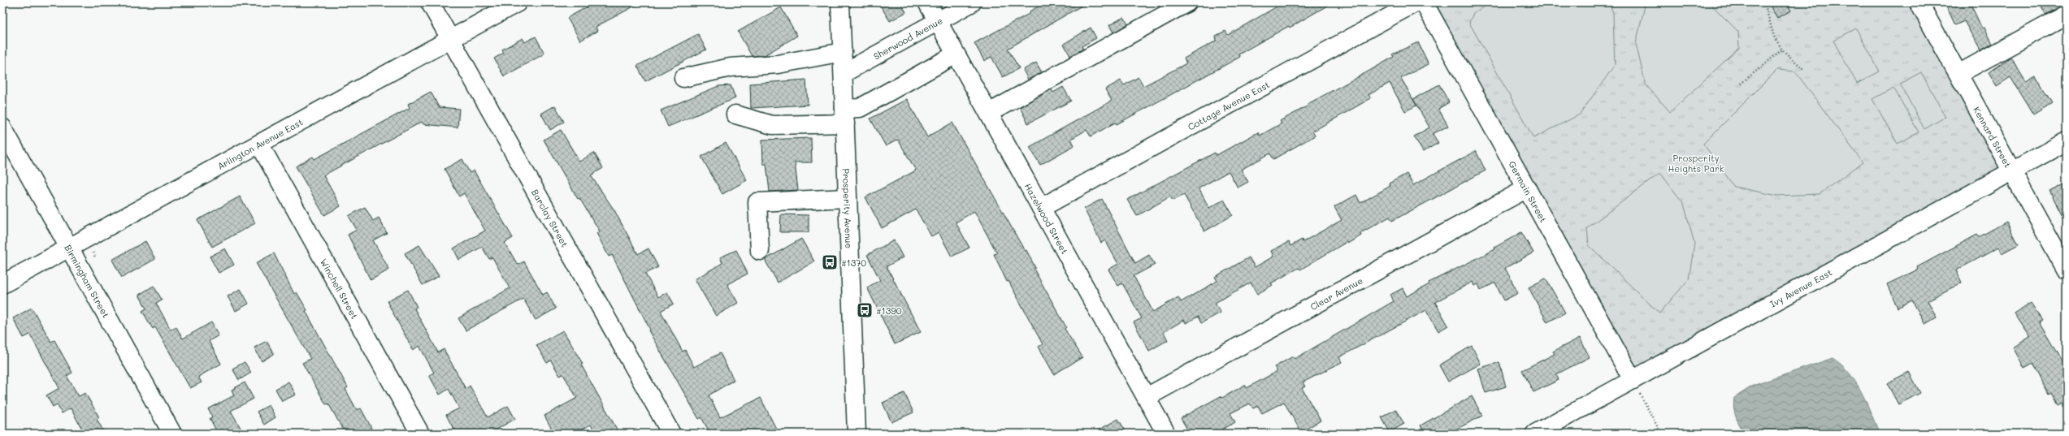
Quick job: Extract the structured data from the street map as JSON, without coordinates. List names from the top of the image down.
{
  "streets": {
    "street": [
      "Sherwood Avenue",
      "Cottage Avenue East",
      "Kennard Street",
      "Arlington Avenue East",
      "Germain Street",
      "Prosperity Avenue",
      "Barclay Street",
      "Hazelwood Street",
      "Birmingham Street",
      "Ivy Avenue East",
      "Winchell Street",
      "Clear Avenue"
    ]
  },
  "crossings": [
    ["Sherwood Avenue", "Prosperity Avenue"],
    ["Sherwood Avenue", "Hazelwood Street"],
    ["Cottage Avenue East", "Hazelwood Street"],
    ["Kennard Street", "Ivy Avenue East"],
    ["Arlington Avenue East", "Barclay Street"],
    ["Arlington Avenue East", "Birmingham Street"],
    ["Arlington Avenue East", "Winchell Street"],
    ["Germain Street", "Ivy Avenue East"],
    ["Germain Street", "Clear Avenue"],
    ["Hazelwood Street", "Clear Avenue"]
  ],
  "parks": ["Prosperity Heights Park"],
  "places": {
    "bus stop": ["#1370", "#1390"]
  }
}
